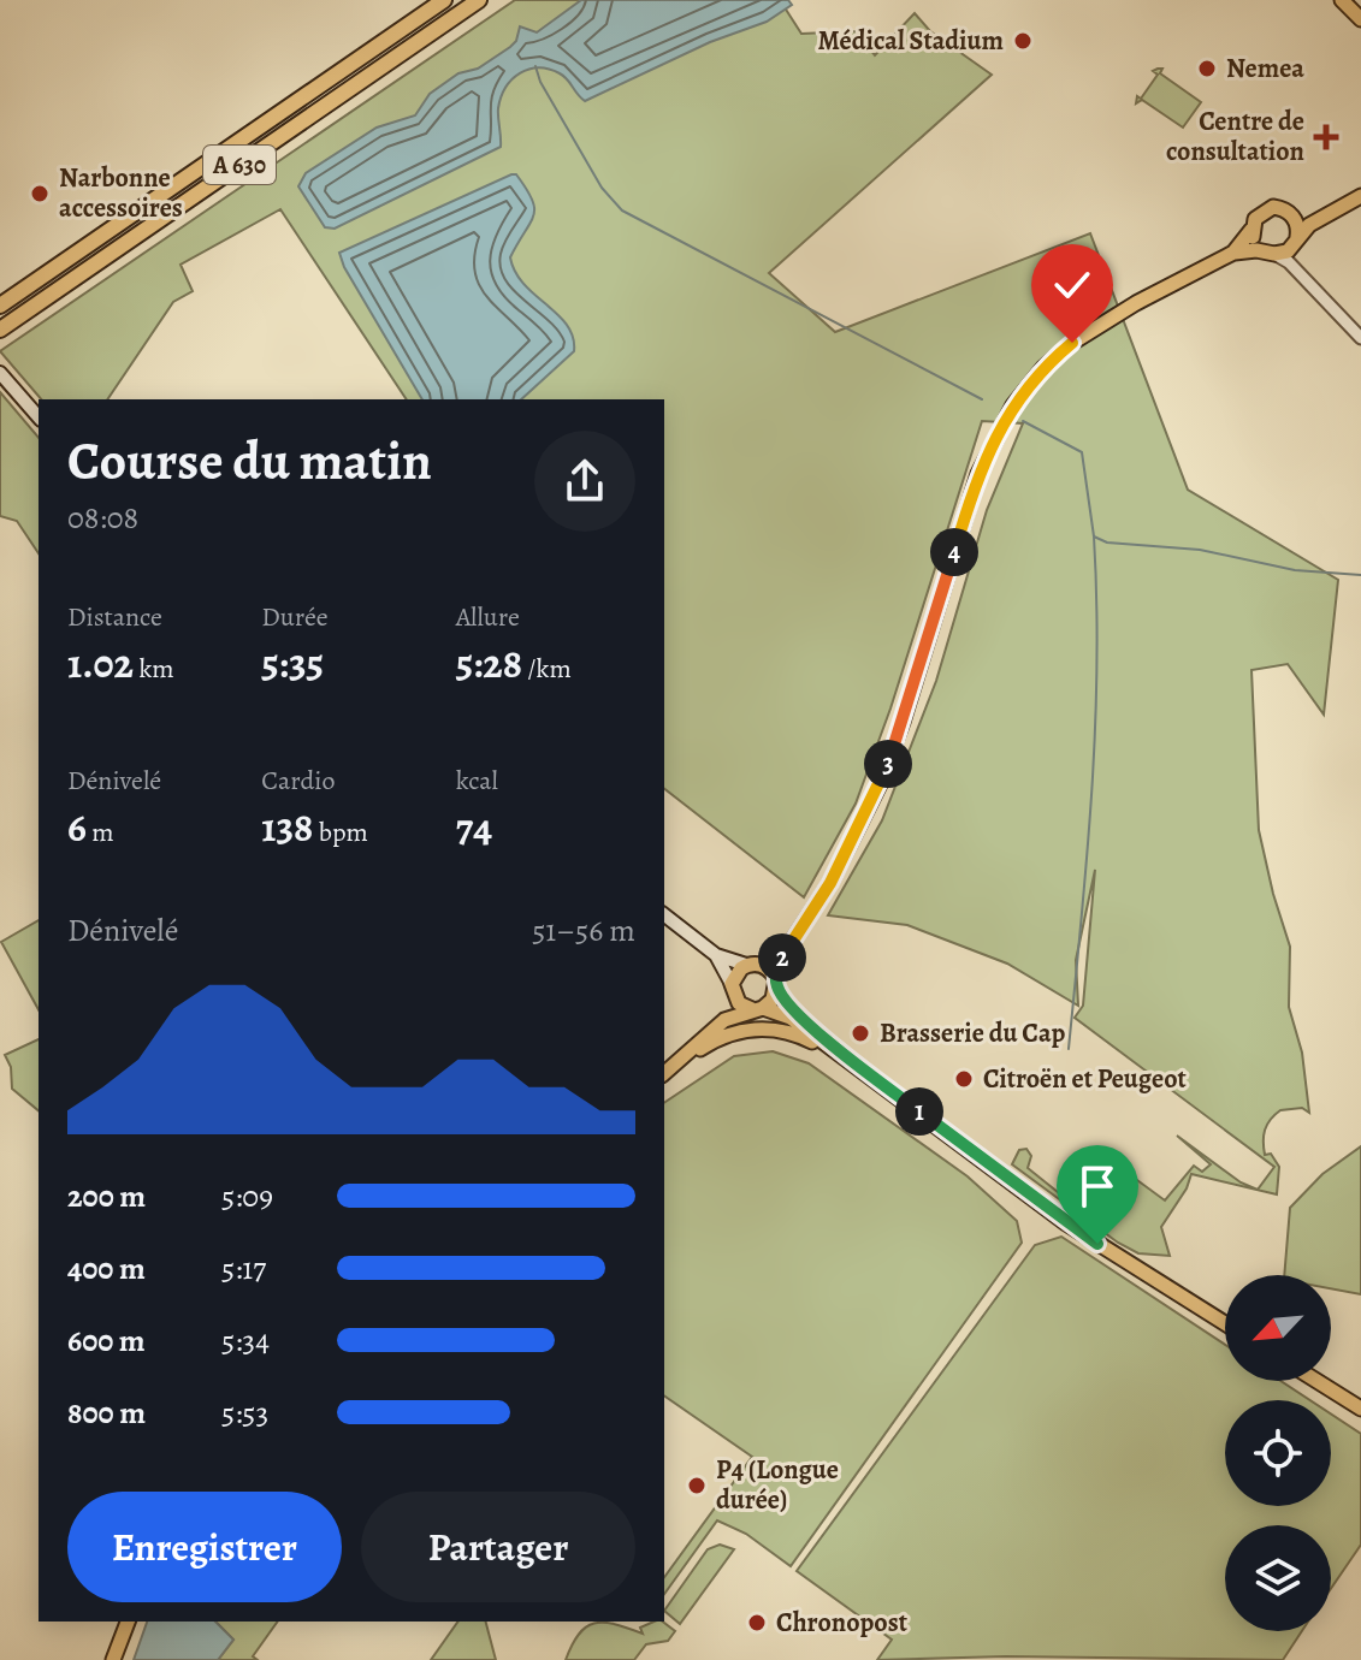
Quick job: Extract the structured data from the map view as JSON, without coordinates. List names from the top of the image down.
{
  "streets": {
    "highway": ["A 630"]
  },
  "places": {
    "other": [
      "Médical Stadium",
      "Nemea",
      "Narbonne accessoires",
      "Brasserie du Cap",
      "Citroën et Peugeot",
      "P4 (Longue durée)",
      "Chronopost"
    ],
    "health": ["Centre de consultation"]
  },
  "north": "bottom left",
  "page": {
    "heading": ["Course du matin", "08:08"],
    "pins": [
      "4",
      "3",
      "2",
      "1"
    ],
    "stats": [
      ["Distance", "1.02 km"],
      ["Durée", "5:35"],
      ["Allure", "5:28 /km"],
      ["Dénivelé", "6 m"],
      ["Cardio", "138 bpm"],
      ["kcal", "74"]
    ],
    "chart": ["Dénivelé", "51–56 m"],
    "list": [
      {
        "name": "200 m",
        "note": "5:09"
      },
      {
        "name": "400 m",
        "note": "5:17"
      },
      {
        "name": "600 m",
        "note": "5:34"
      },
      {
        "name": "800 m",
        "note": "5:53"
      }
    ],
    "buttons": ["Enregistrer", "Partager"]
  }
}
